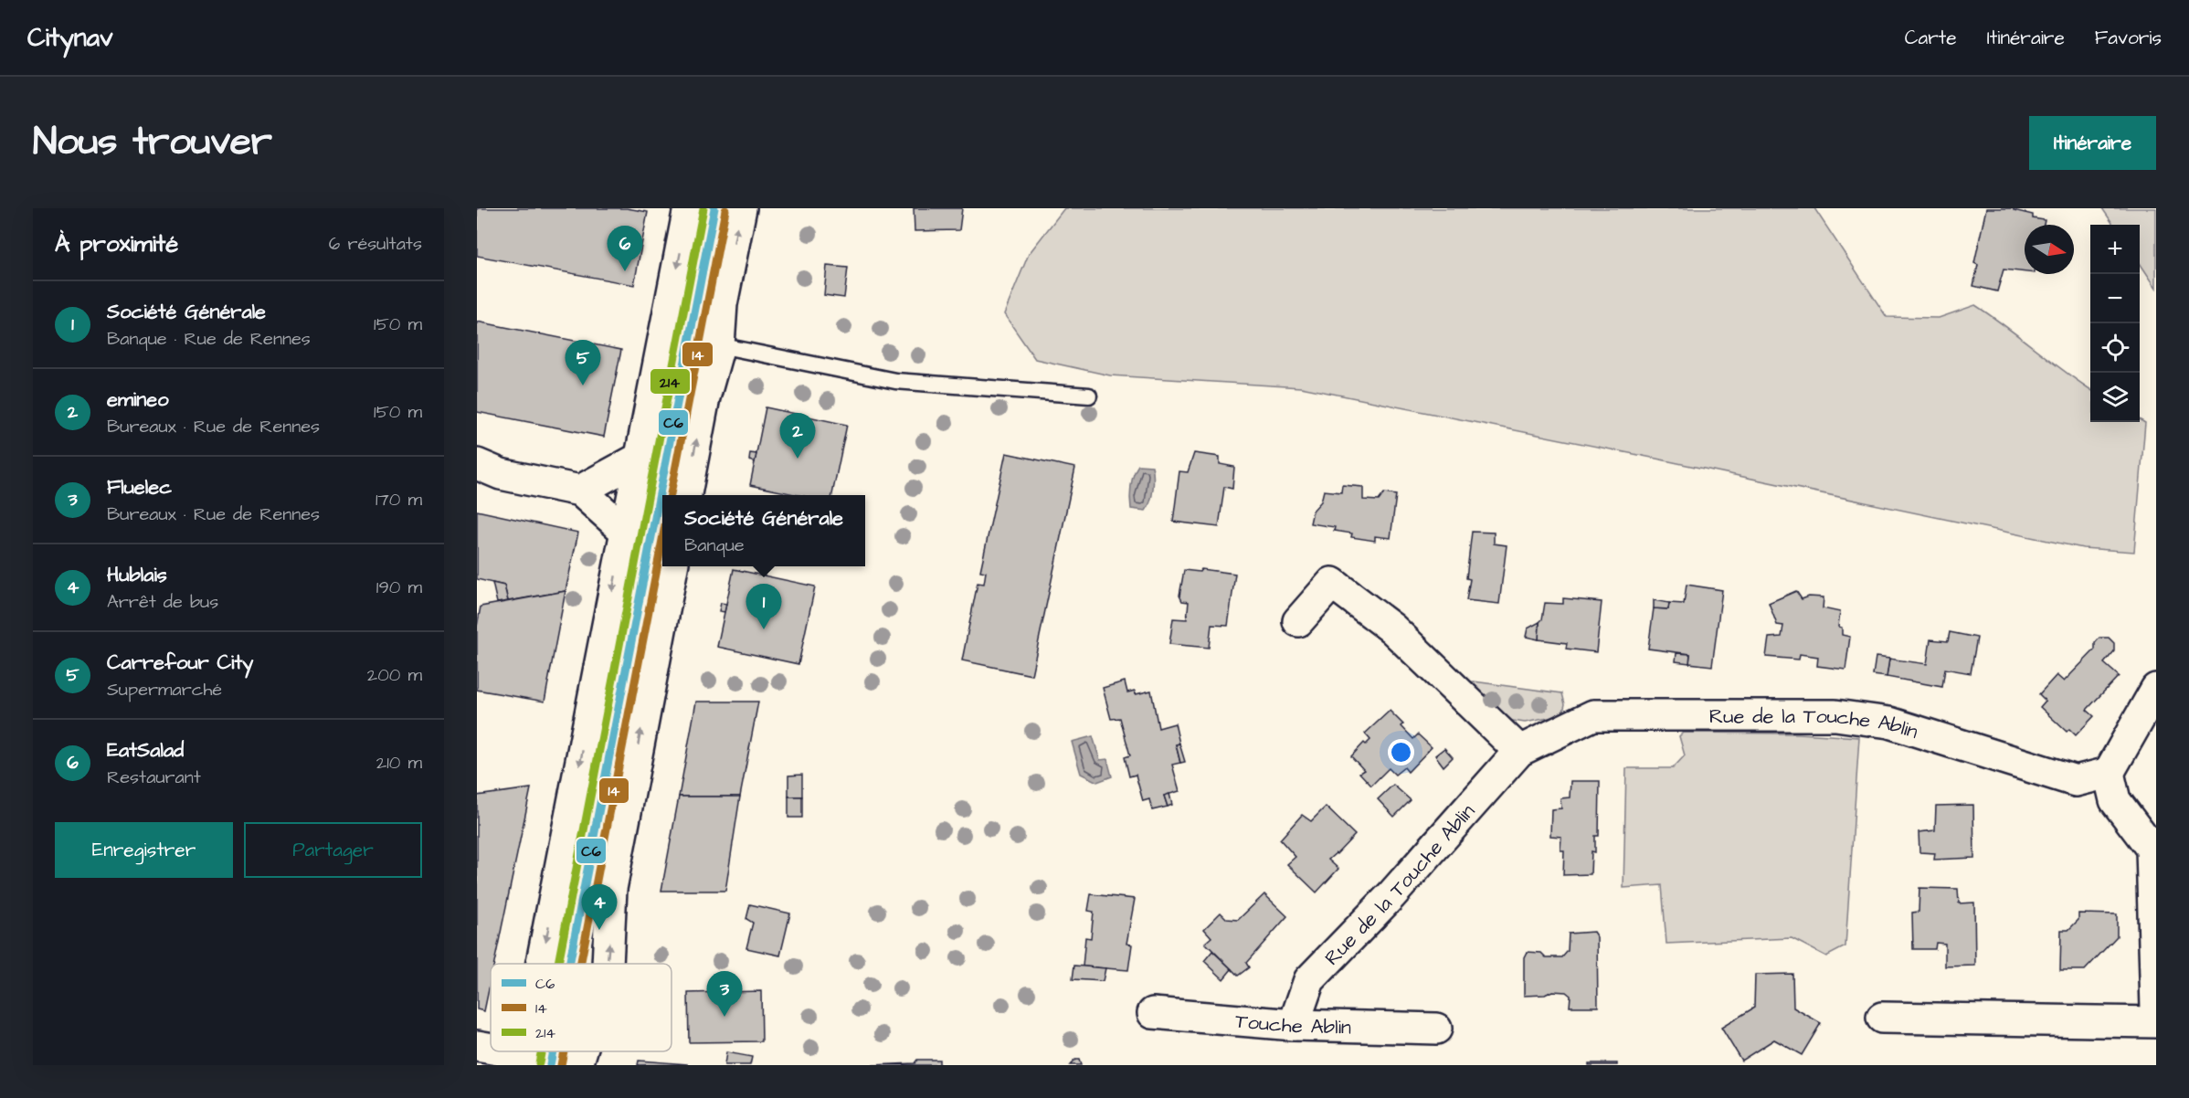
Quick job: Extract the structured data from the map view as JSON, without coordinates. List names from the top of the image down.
{
  "streets": {
    "street": ["Rue de la Touche Ablin", "Touche Ablin"]
  },
  "crossings": [
    ["Rue de la Touche Ablin", "Touche Ablin"]
  ],
  "lines": ["transit line C6", "transit line 214", "transit line 14"],
  "legend": ["C6", "14", "214"],
  "north": "right",
  "page": {
    "header": "Citynav",
    "nav": ["Carte", "Itinéraire", "Favoris"],
    "title": "Nous trouver",
    "buttons": [
      "Itinéraire",
      ["Enregistrer", "Partager"]
    ],
    "heading": ["À proximité", "6 résultats"],
    "map_buttons": ["+", "−"],
    "pins": [
      "6",
      "5",
      "2",
      "1",
      "4",
      "3"
    ],
    "list": [
      {
        "mark": "1",
        "name": "Société Générale",
        "note": "Banque · Rue de Rennes",
        "value": "150 m"
      },
      {
        "mark": "2",
        "name": "emineo",
        "note": "Bureaux · Rue de Rennes",
        "value": "150 m"
      },
      {
        "mark": "3",
        "name": "Fluelec",
        "note": "Bureaux · Rue de Rennes",
        "value": "170 m"
      },
      {
        "mark": "4",
        "name": "Hublais",
        "note": "Arrêt de bus",
        "value": "190 m"
      },
      {
        "mark": "5",
        "name": "Carrefour City",
        "note": "Supermarché",
        "value": "200 m"
      },
      {
        "mark": "6",
        "name": "EatSalad",
        "note": "Restaurant",
        "value": "210 m"
      }
    ],
    "popup": ["Société Générale", "Banque"]
  }
}
